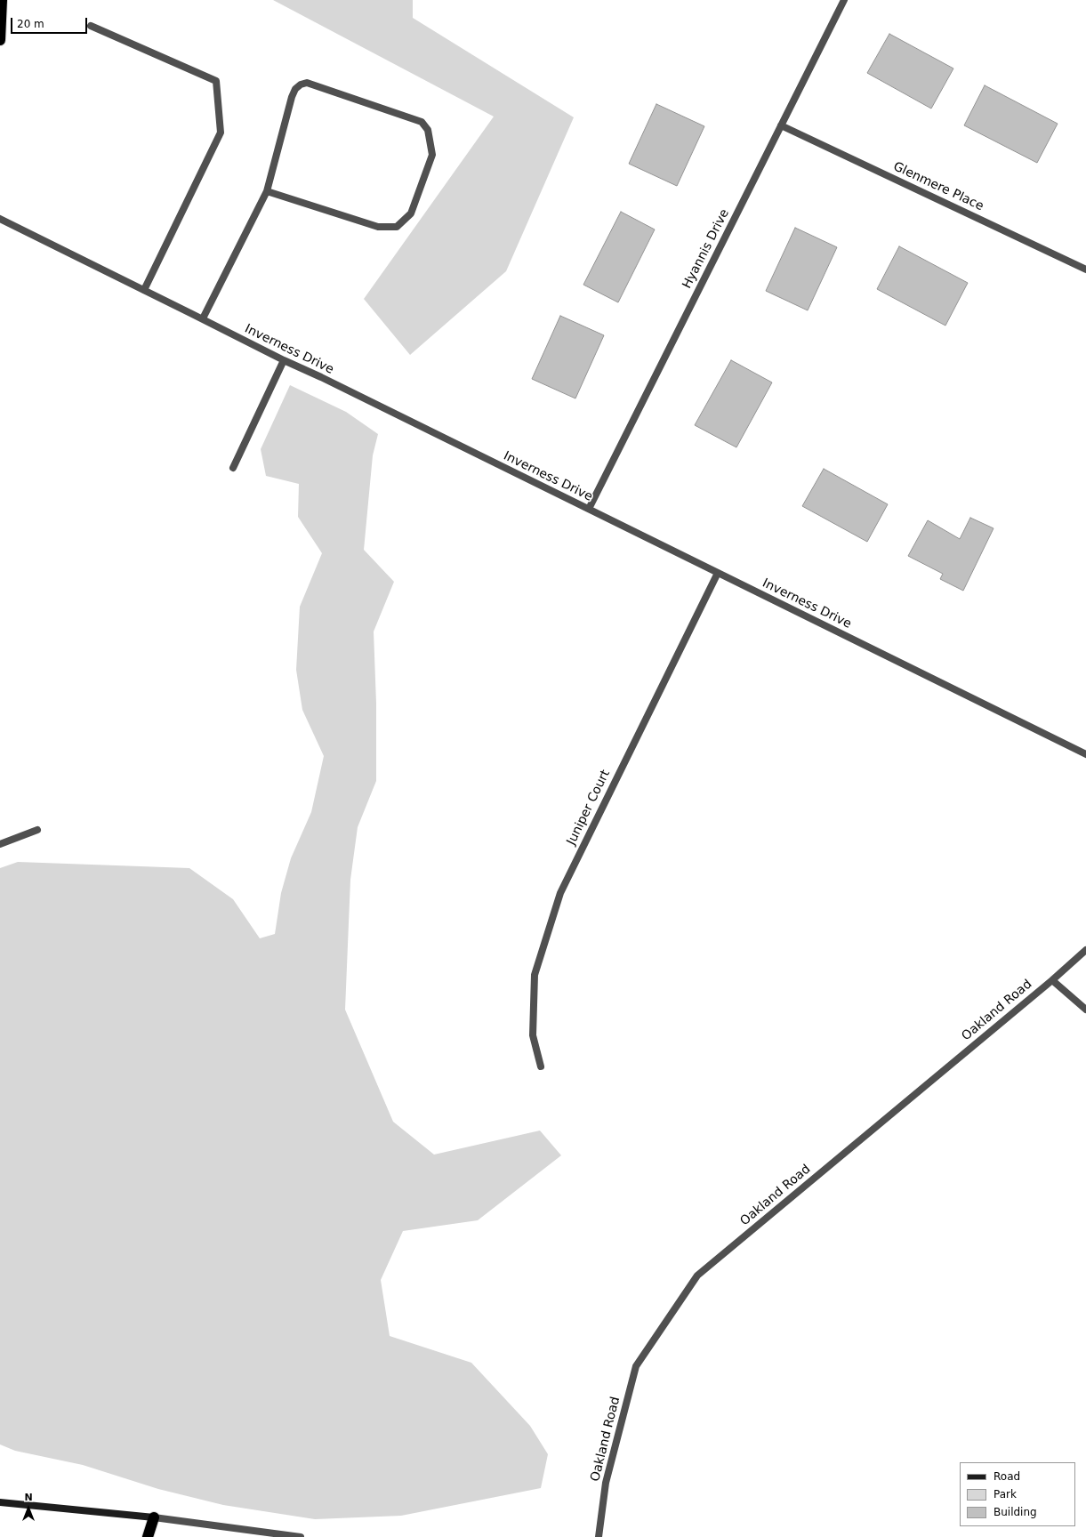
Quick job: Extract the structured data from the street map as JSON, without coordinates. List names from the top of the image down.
{
  "streets": {
    "street": [
      "Glenmere Place",
      "Hyannis Drive",
      "Inverness Drive",
      "Juniper Court",
      "Oakland Road"
    ]
  },
  "crossings": [
    ["Glenmere Place", "Hyannis Drive"],
    ["Hyannis Drive", "Inverness Drive"],
    ["Inverness Drive", "Juniper Court"]
  ],
  "legend": ["Road", "Park", "Building"],
  "scale_bar": "20 m",
  "north": "top"
}
